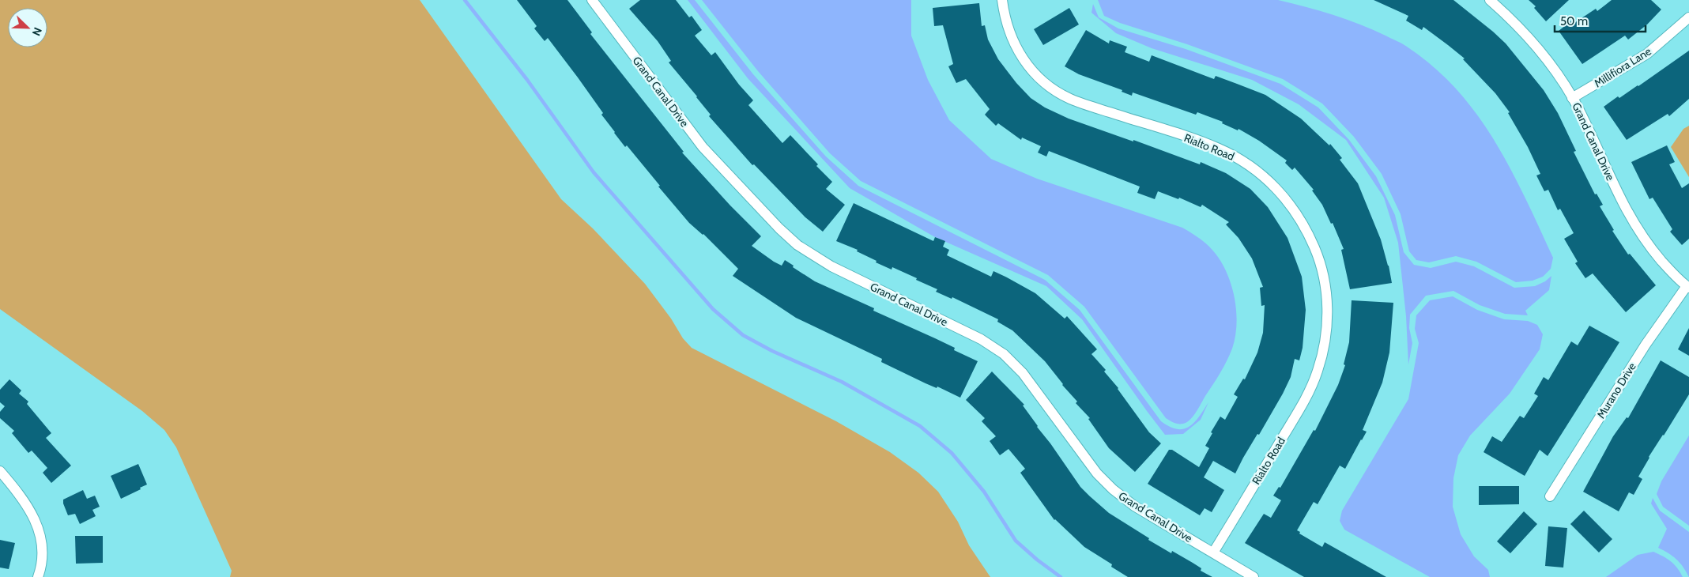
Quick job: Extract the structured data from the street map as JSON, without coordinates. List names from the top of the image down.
{
  "streets": {
    "street": [
      "Millifiora Lane",
      "Grand Canal Drive",
      "Rialto Road",
      "Murano Drive"
    ]
  },
  "crossings": [
    ["Millifiora Lane", "Grand Canal Drive"],
    ["Grand Canal Drive", "Rialto Road"],
    ["Grand Canal Drive", "Murano Drive"]
  ],
  "scale_bar": "50 m",
  "north": "bottom right"
}
